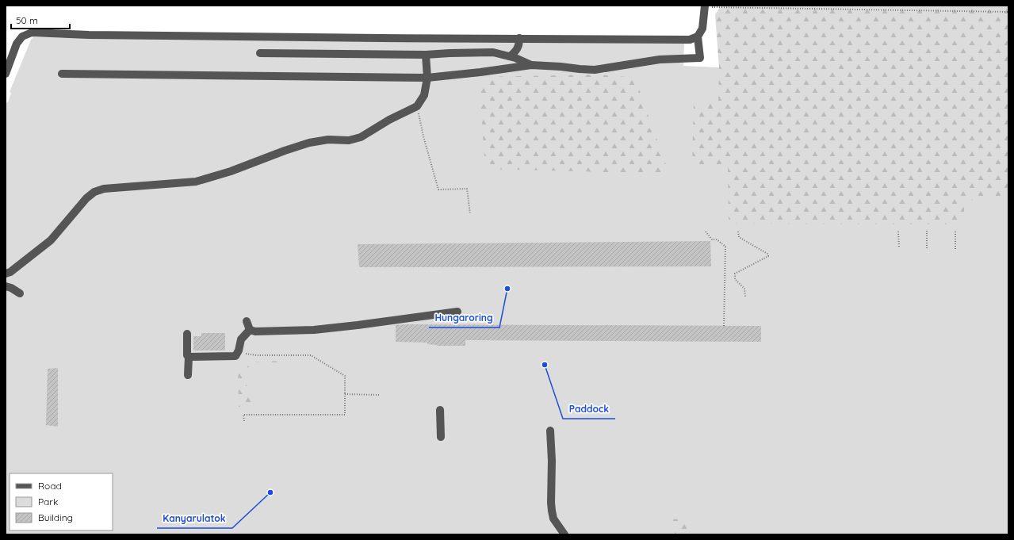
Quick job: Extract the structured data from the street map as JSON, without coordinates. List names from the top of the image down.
{
  "places": ["Hungaroring", "Paddock", "Kanyarulatok"],
  "legend": ["Road", "Park", "Building"],
  "scale_bar": "50 m"
}
